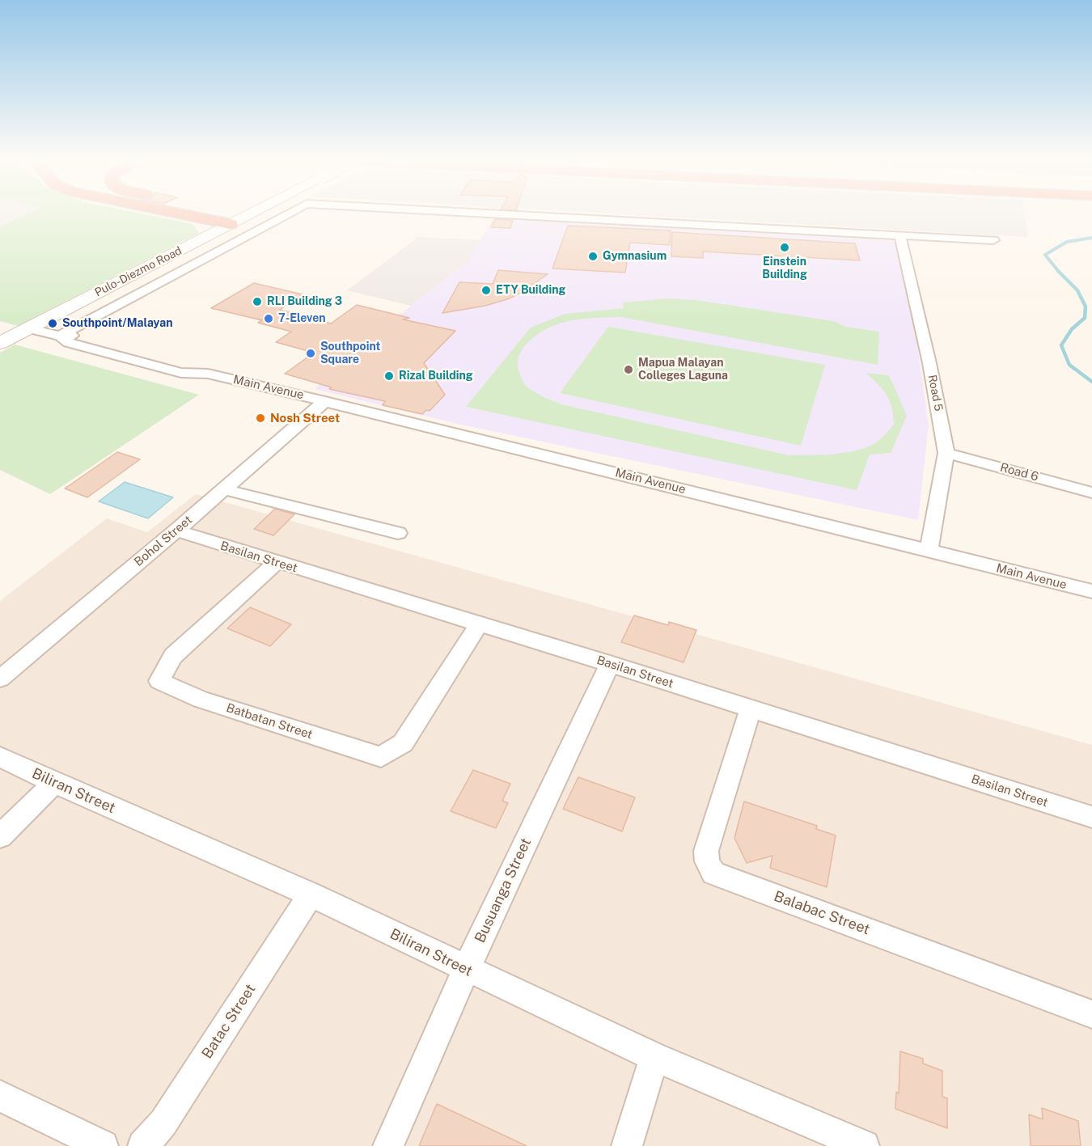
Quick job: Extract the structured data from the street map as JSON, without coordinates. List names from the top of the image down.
{
  "streets": {
    "main road": ["Pulo-Diezmo Road"],
    "street": [
      "Main Avenue",
      "Road 5",
      "Road 6",
      "Bohol Street",
      "Basilan Street",
      "Batbatan Street",
      "Biliran Street",
      "Busuanga Street",
      "Balabac Street",
      "Batac Street"
    ]
  },
  "crossings": [
    ["Pulo-Diezmo Road", "Main Avenue"],
    ["Main Avenue", "Road 5"],
    ["Main Avenue", "Bohol Street"],
    ["Road 5", "Road 6"],
    ["Bohol Street", "Basilan Street"],
    ["Basilan Street", "Batbatan Street"],
    ["Basilan Street", "Busuanga Street"],
    ["Basilan Street", "Balabac Street"],
    ["Biliran Street", "Busuanga Street"],
    ["Biliran Street", "Batac Street"]
  ],
  "places": [
    "Einstein Building",
    "Gymnasium",
    "ETY Building",
    "RLI Building 3",
    "7-Eleven",
    "Southpoint/Malayan",
    "Southpoint Square",
    "Mapua Malayan Colleges Laguna",
    "Rizal Building",
    "Nosh Street"
  ]
}
